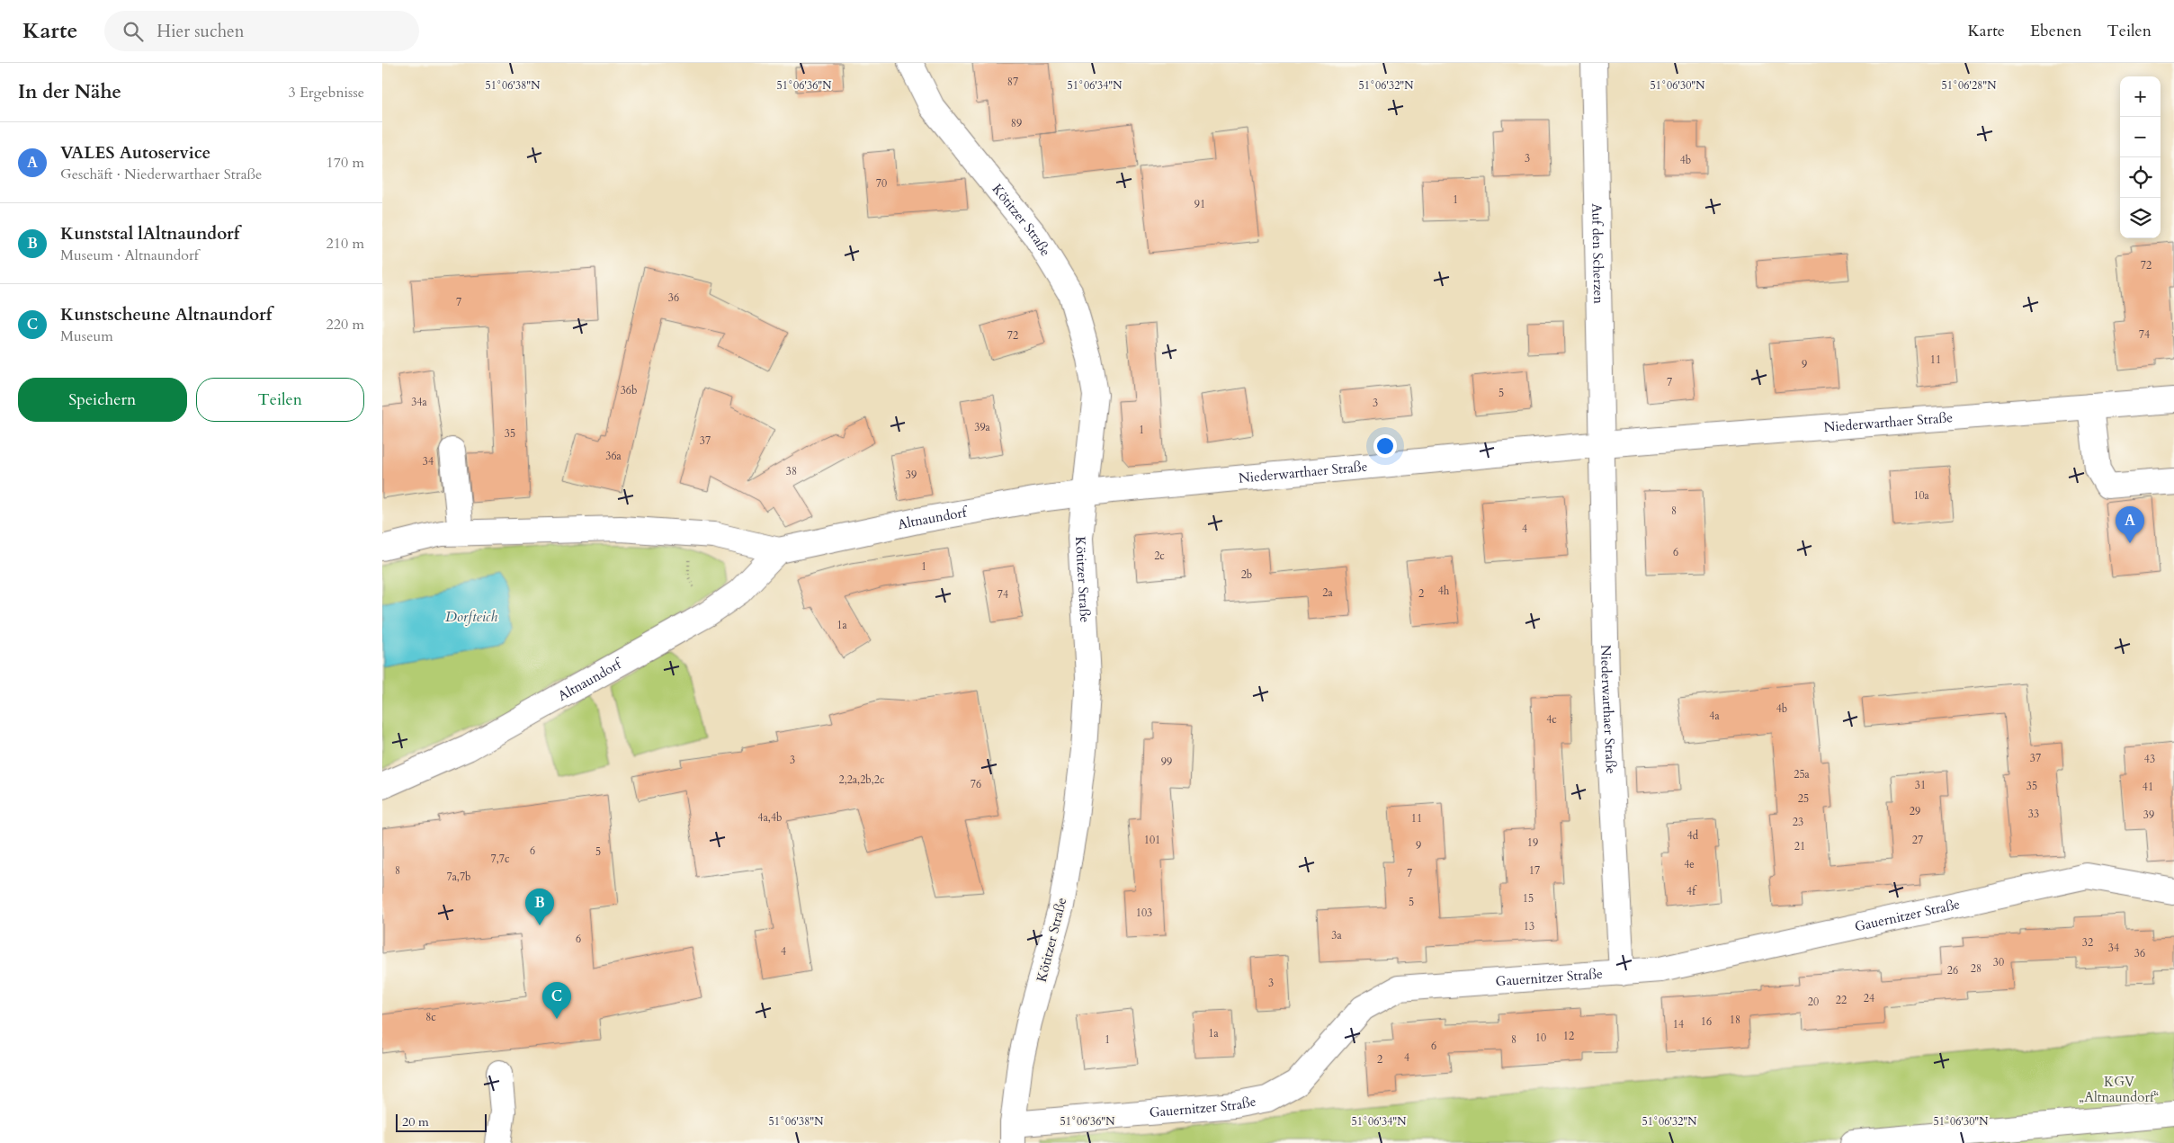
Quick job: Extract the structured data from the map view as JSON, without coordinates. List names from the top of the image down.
{
  "streets": {
    "street": [
      "Kötitzer Straße",
      "Auf den Scherzen",
      "Niederwarthaer Straße",
      "Altnaundorf",
      "Gauernitzer Straße"
    ]
  },
  "crossings": [
    ["Kötitzer Straße", "Niederwarthaer Straße"],
    ["Kötitzer Straße", "Altnaundorf"],
    ["Kötitzer Straße", "Gauernitzer Straße"],
    ["Auf den Scherzen", "Niederwarthaer Straße"],
    ["Niederwarthaer Straße", "Altnaundorf"],
    ["Niederwarthaer Straße", "Gauernitzer Straße"]
  ],
  "water": ["Dorfteich"],
  "parks": ["KGV „Altnaundorf“"],
  "house_numbers": [
    "87",
    "89",
    "3",
    "4b",
    "70",
    "1",
    "91",
    "72",
    "36",
    "7",
    "74",
    "72",
    "11",
    "9",
    "7",
    "36b",
    "5",
    "34a",
    "3",
    "39a",
    "1",
    "35",
    "37",
    "36a",
    "34",
    "38",
    "39",
    "10a",
    "8",
    "4",
    "6",
    "2c",
    "1",
    "2b",
    "4h",
    "2a",
    "2",
    "74",
    "1a",
    "4b",
    "4a",
    "4c",
    "37",
    "43",
    "3",
    "99",
    "25a",
    "2,2a,2b,2c",
    "76",
    "31",
    "35",
    "41",
    "25",
    "29",
    "33",
    "39",
    "4a,4b",
    "11",
    "23",
    "4d",
    "101",
    "27",
    "19",
    "9",
    "21",
    "6",
    "5",
    "7,7c",
    "4e",
    "8",
    "17",
    "7",
    "7a,7b",
    "4f",
    "15",
    "5",
    "103",
    "13",
    "3a",
    "6",
    "32",
    "34",
    "4",
    "36",
    "30",
    "28",
    "26",
    "3",
    "24",
    "22",
    "20",
    "8c",
    "18",
    "16",
    "14",
    "1a",
    "12",
    "10",
    "1",
    "8",
    "6",
    "4",
    "2"
  ],
  "scale_bar": "20 m",
  "page": {
    "header": "Karte",
    "search": "Hier suchen",
    "nav": ["Karte", "Ebenen", "Teilen"],
    "heading": ["In der Nähe", "3 Ergebnisse"],
    "map_buttons": ["+", "−"],
    "list": [
      {
        "mark": "A",
        "name": "VALES Autoservice",
        "note": "Geschäft · Niederwarthaer Straße",
        "value": "170 m"
      },
      {
        "mark": "B",
        "name": "Kunststal lAltnaundorf",
        "note": "Museum · Altnaundorf",
        "value": "210 m"
      },
      {
        "mark": "C",
        "name": "Kunstscheune Altnaundorf",
        "note": "Museum",
        "value": "220 m"
      }
    ],
    "buttons": ["Speichern", "Teilen"],
    "pins": ["A", "B", "C"],
    "scale": "20 m"
  },
  "coordinates": [
    "51°06'36\"N",
    "51°06'30\"N",
    "51°06'28\"N",
    "51°06'38\"N",
    "51°06'34\"N",
    "51°06'32\"N"
  ]
}
